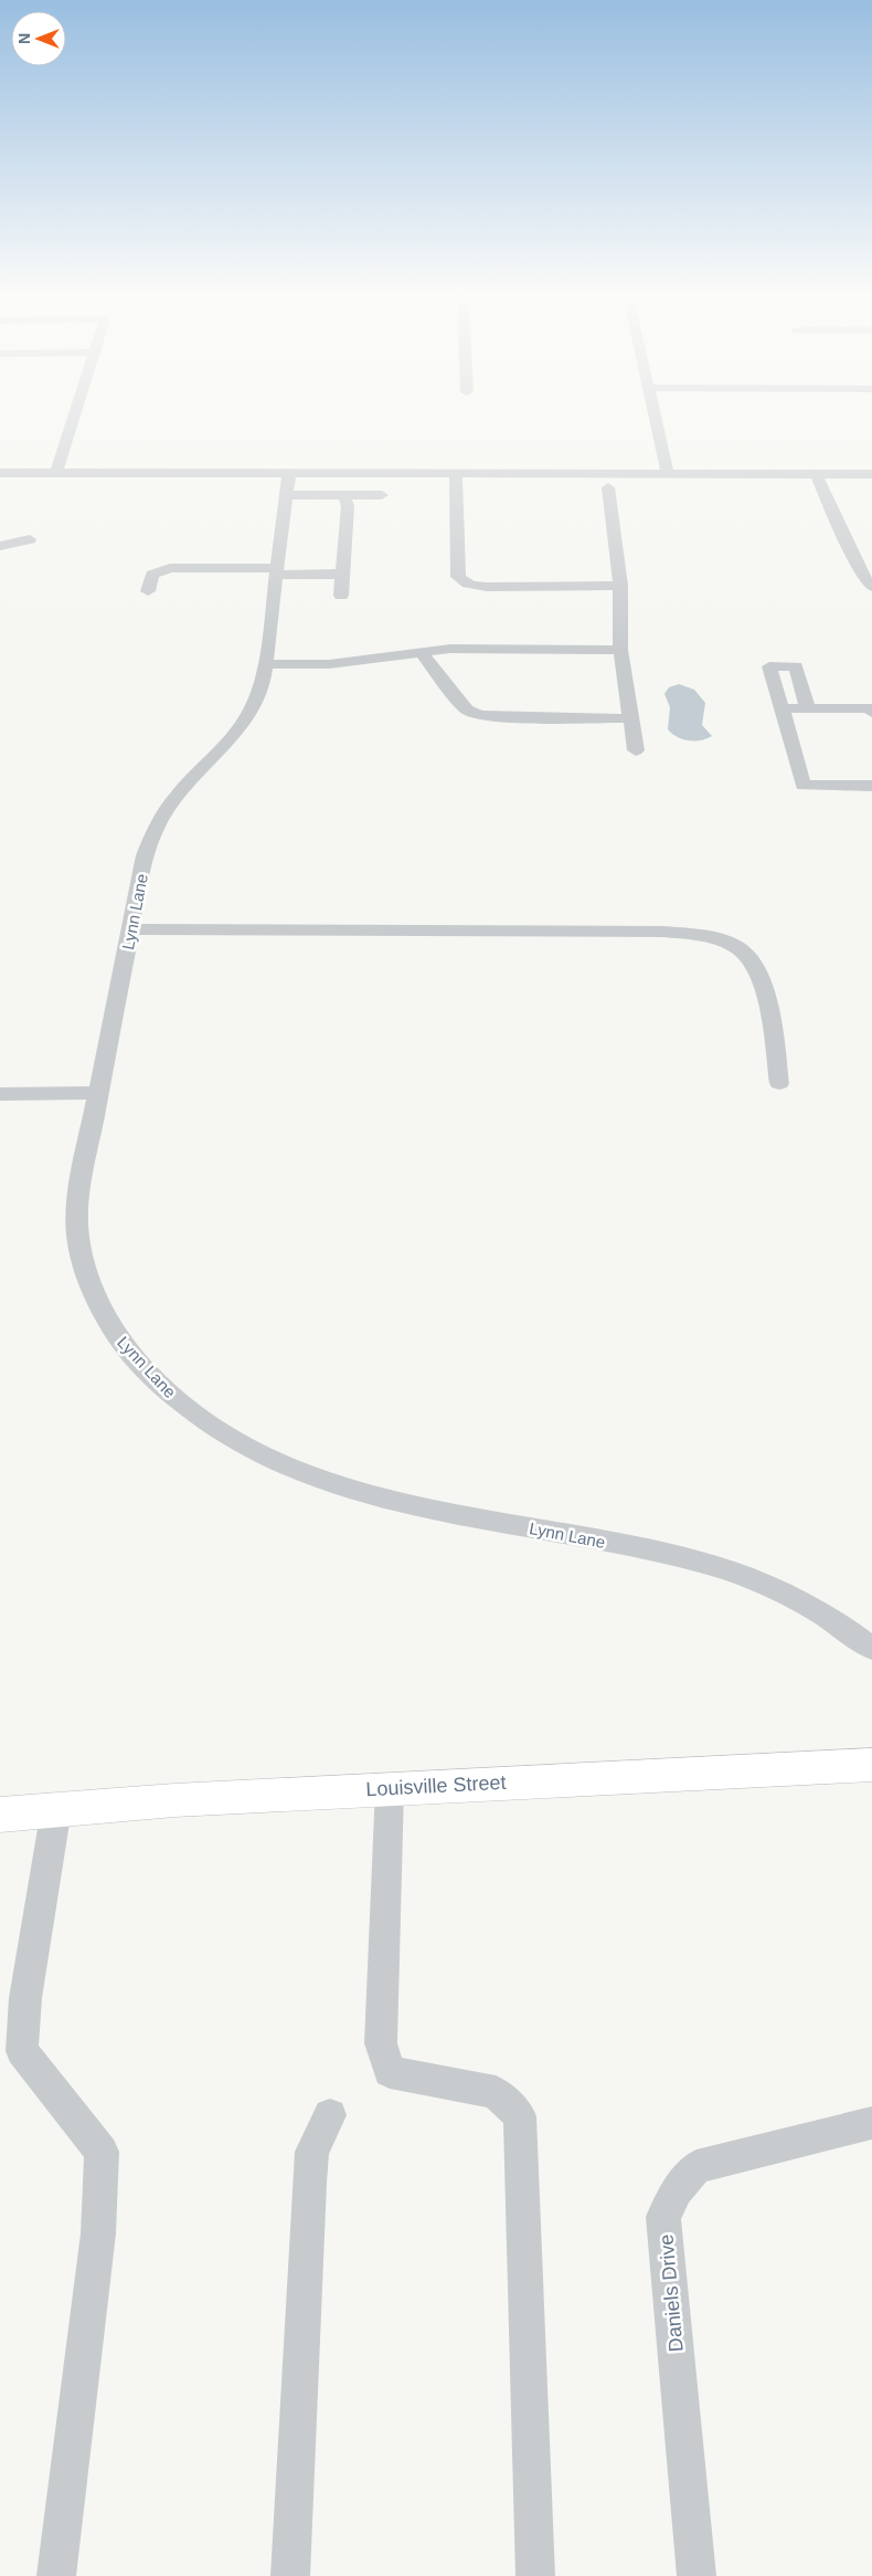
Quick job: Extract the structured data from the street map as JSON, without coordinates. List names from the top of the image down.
{
  "streets": {
    "main road": ["Louisville Street"],
    "street": ["Lynn Lane", "Daniels Drive"]
  },
  "north": "left"
}
